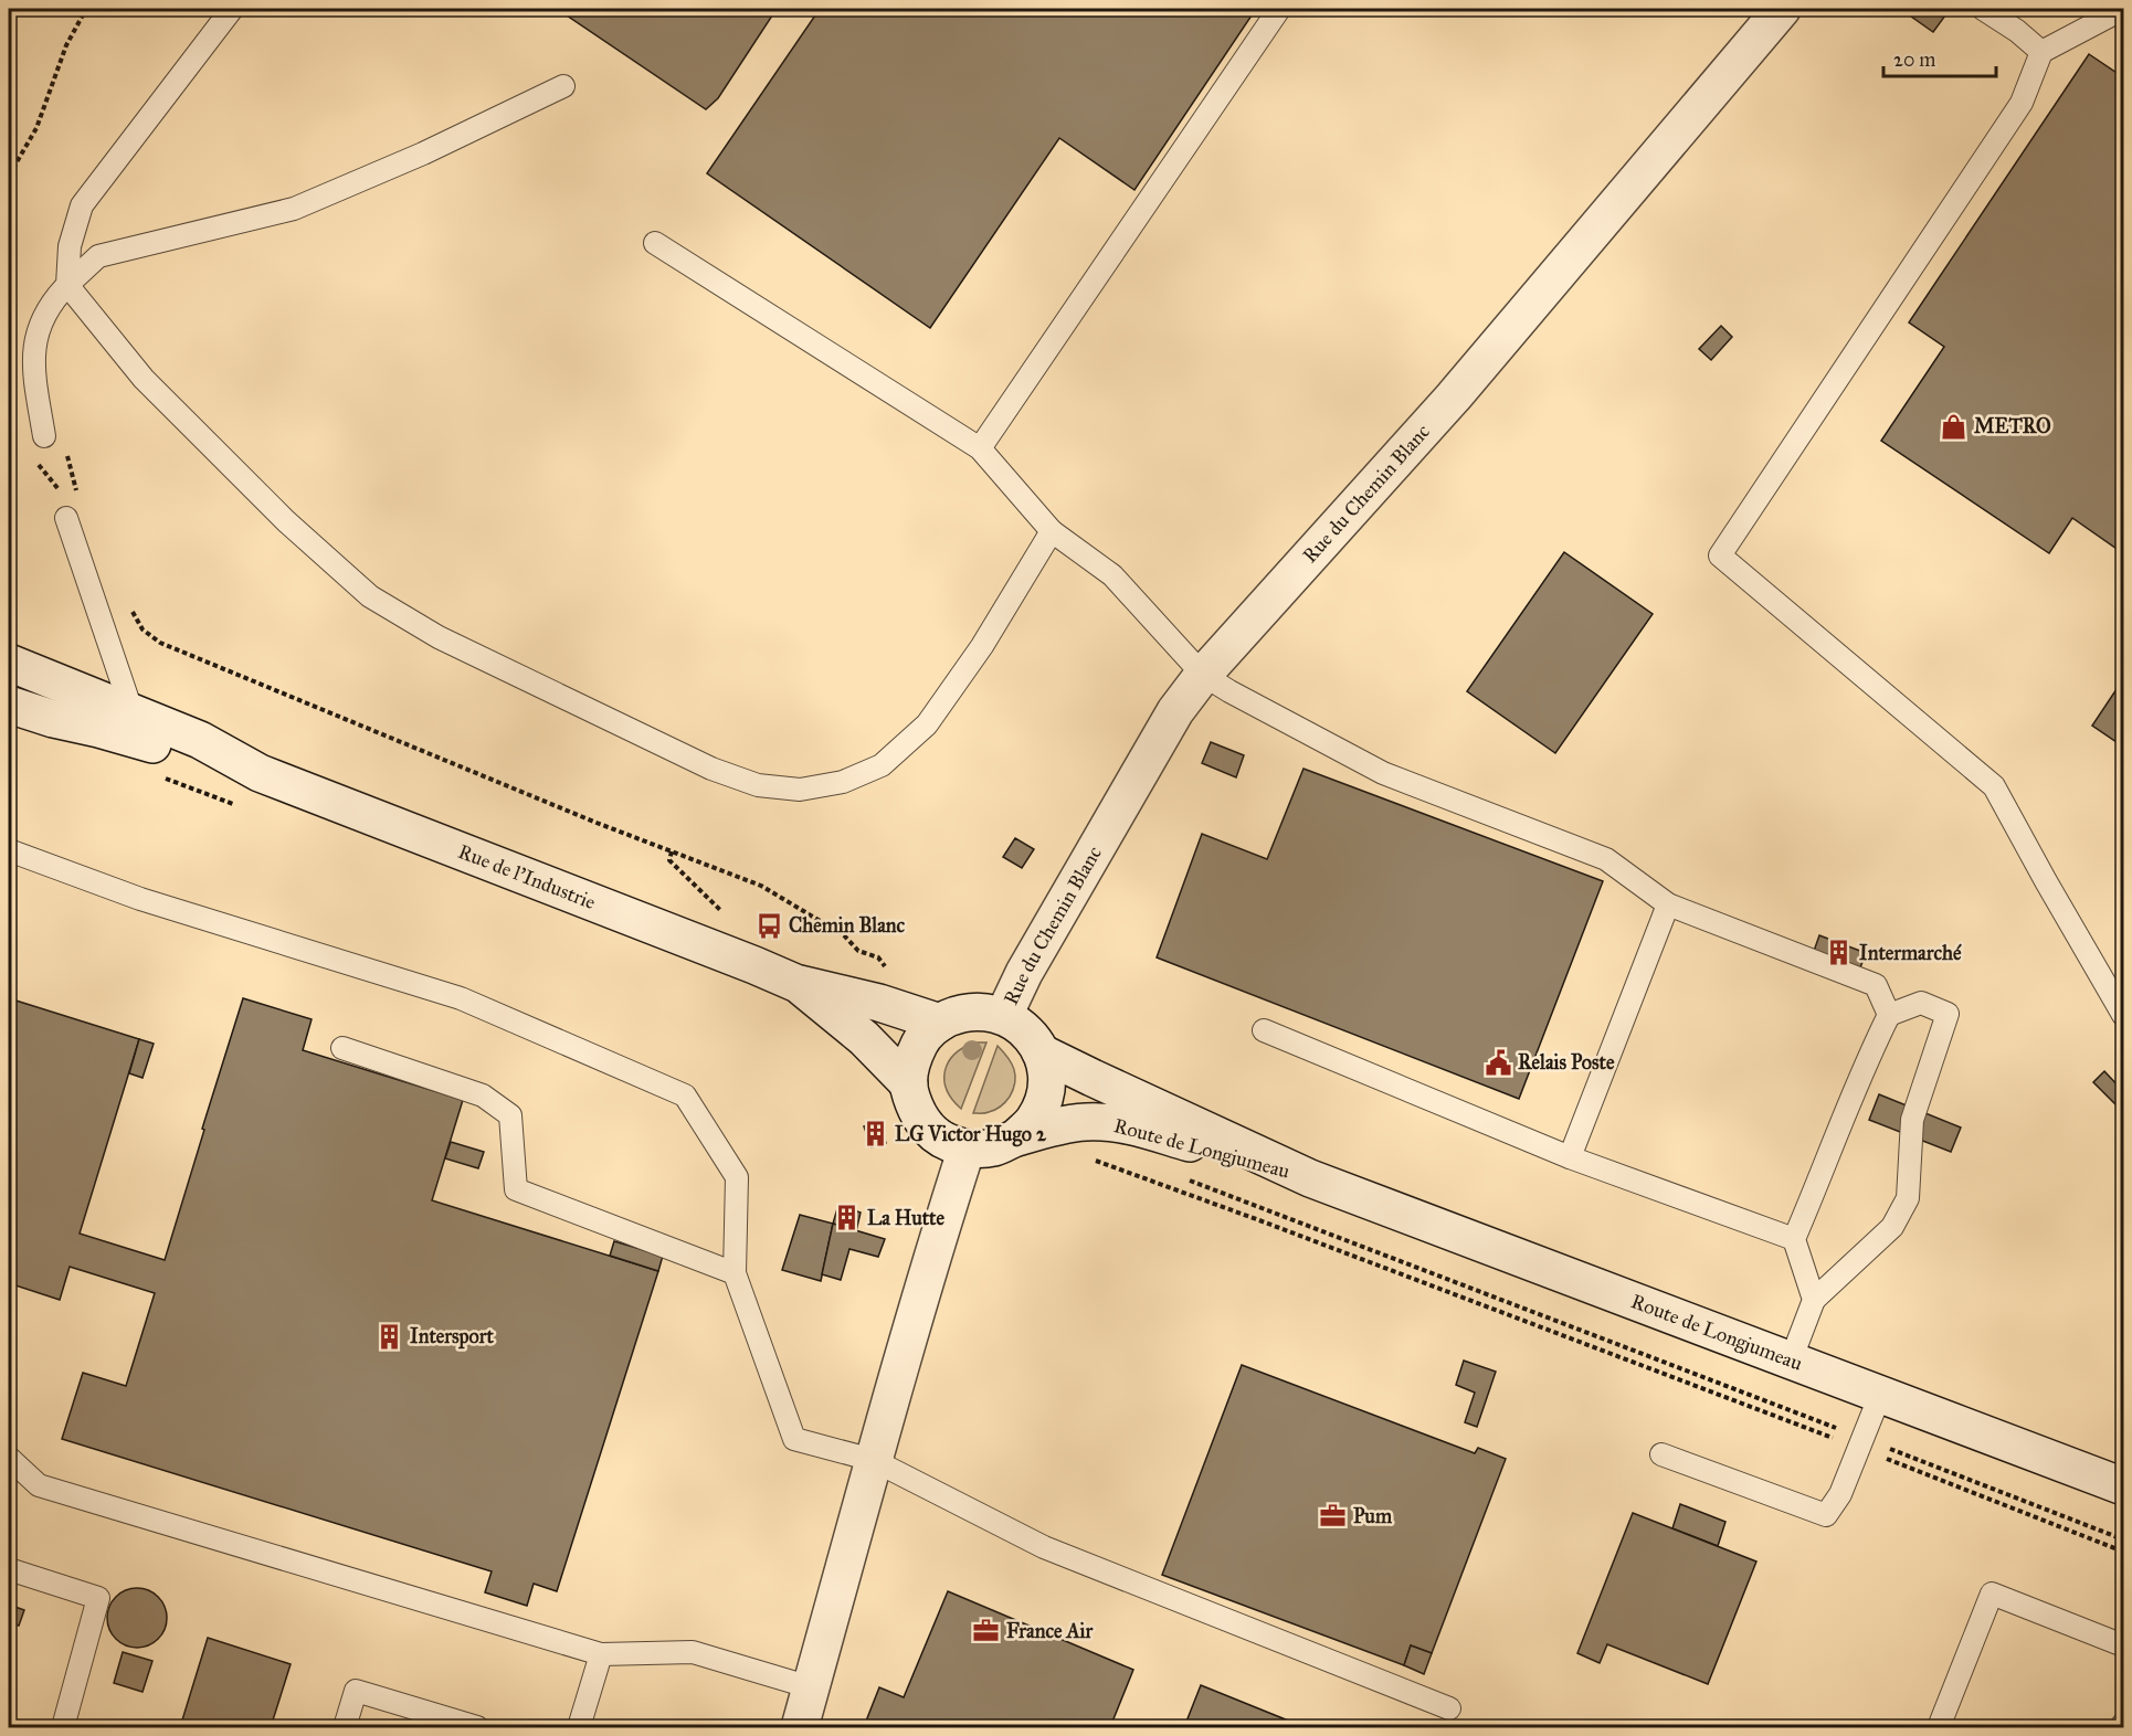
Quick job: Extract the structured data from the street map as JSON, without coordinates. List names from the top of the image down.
{
  "streets": {
    "street": ["Rue du Chemin Blanc", "Rue de l'Industrie", "Route de Longjumeau"]
  },
  "crossings": [
    ["Rue du Chemin Blanc", "Rue de l'Industrie"],
    ["Rue du Chemin Blanc", "Route de Longjumeau"],
    ["Rue de l'Industrie", "Route de Longjumeau"]
  ],
  "places": {
    "shop": ["METRO"],
    "bus stop": ["Chemin Blanc"],
    "building": [
      "Intermarché",
      "LG Victor Hugo 2",
      "La Hutte",
      "Intersport"
    ],
    "public building": ["Relais Poste"],
    "office": ["Pum", "France Air"]
  },
  "scale_bar": "20 m"
}
